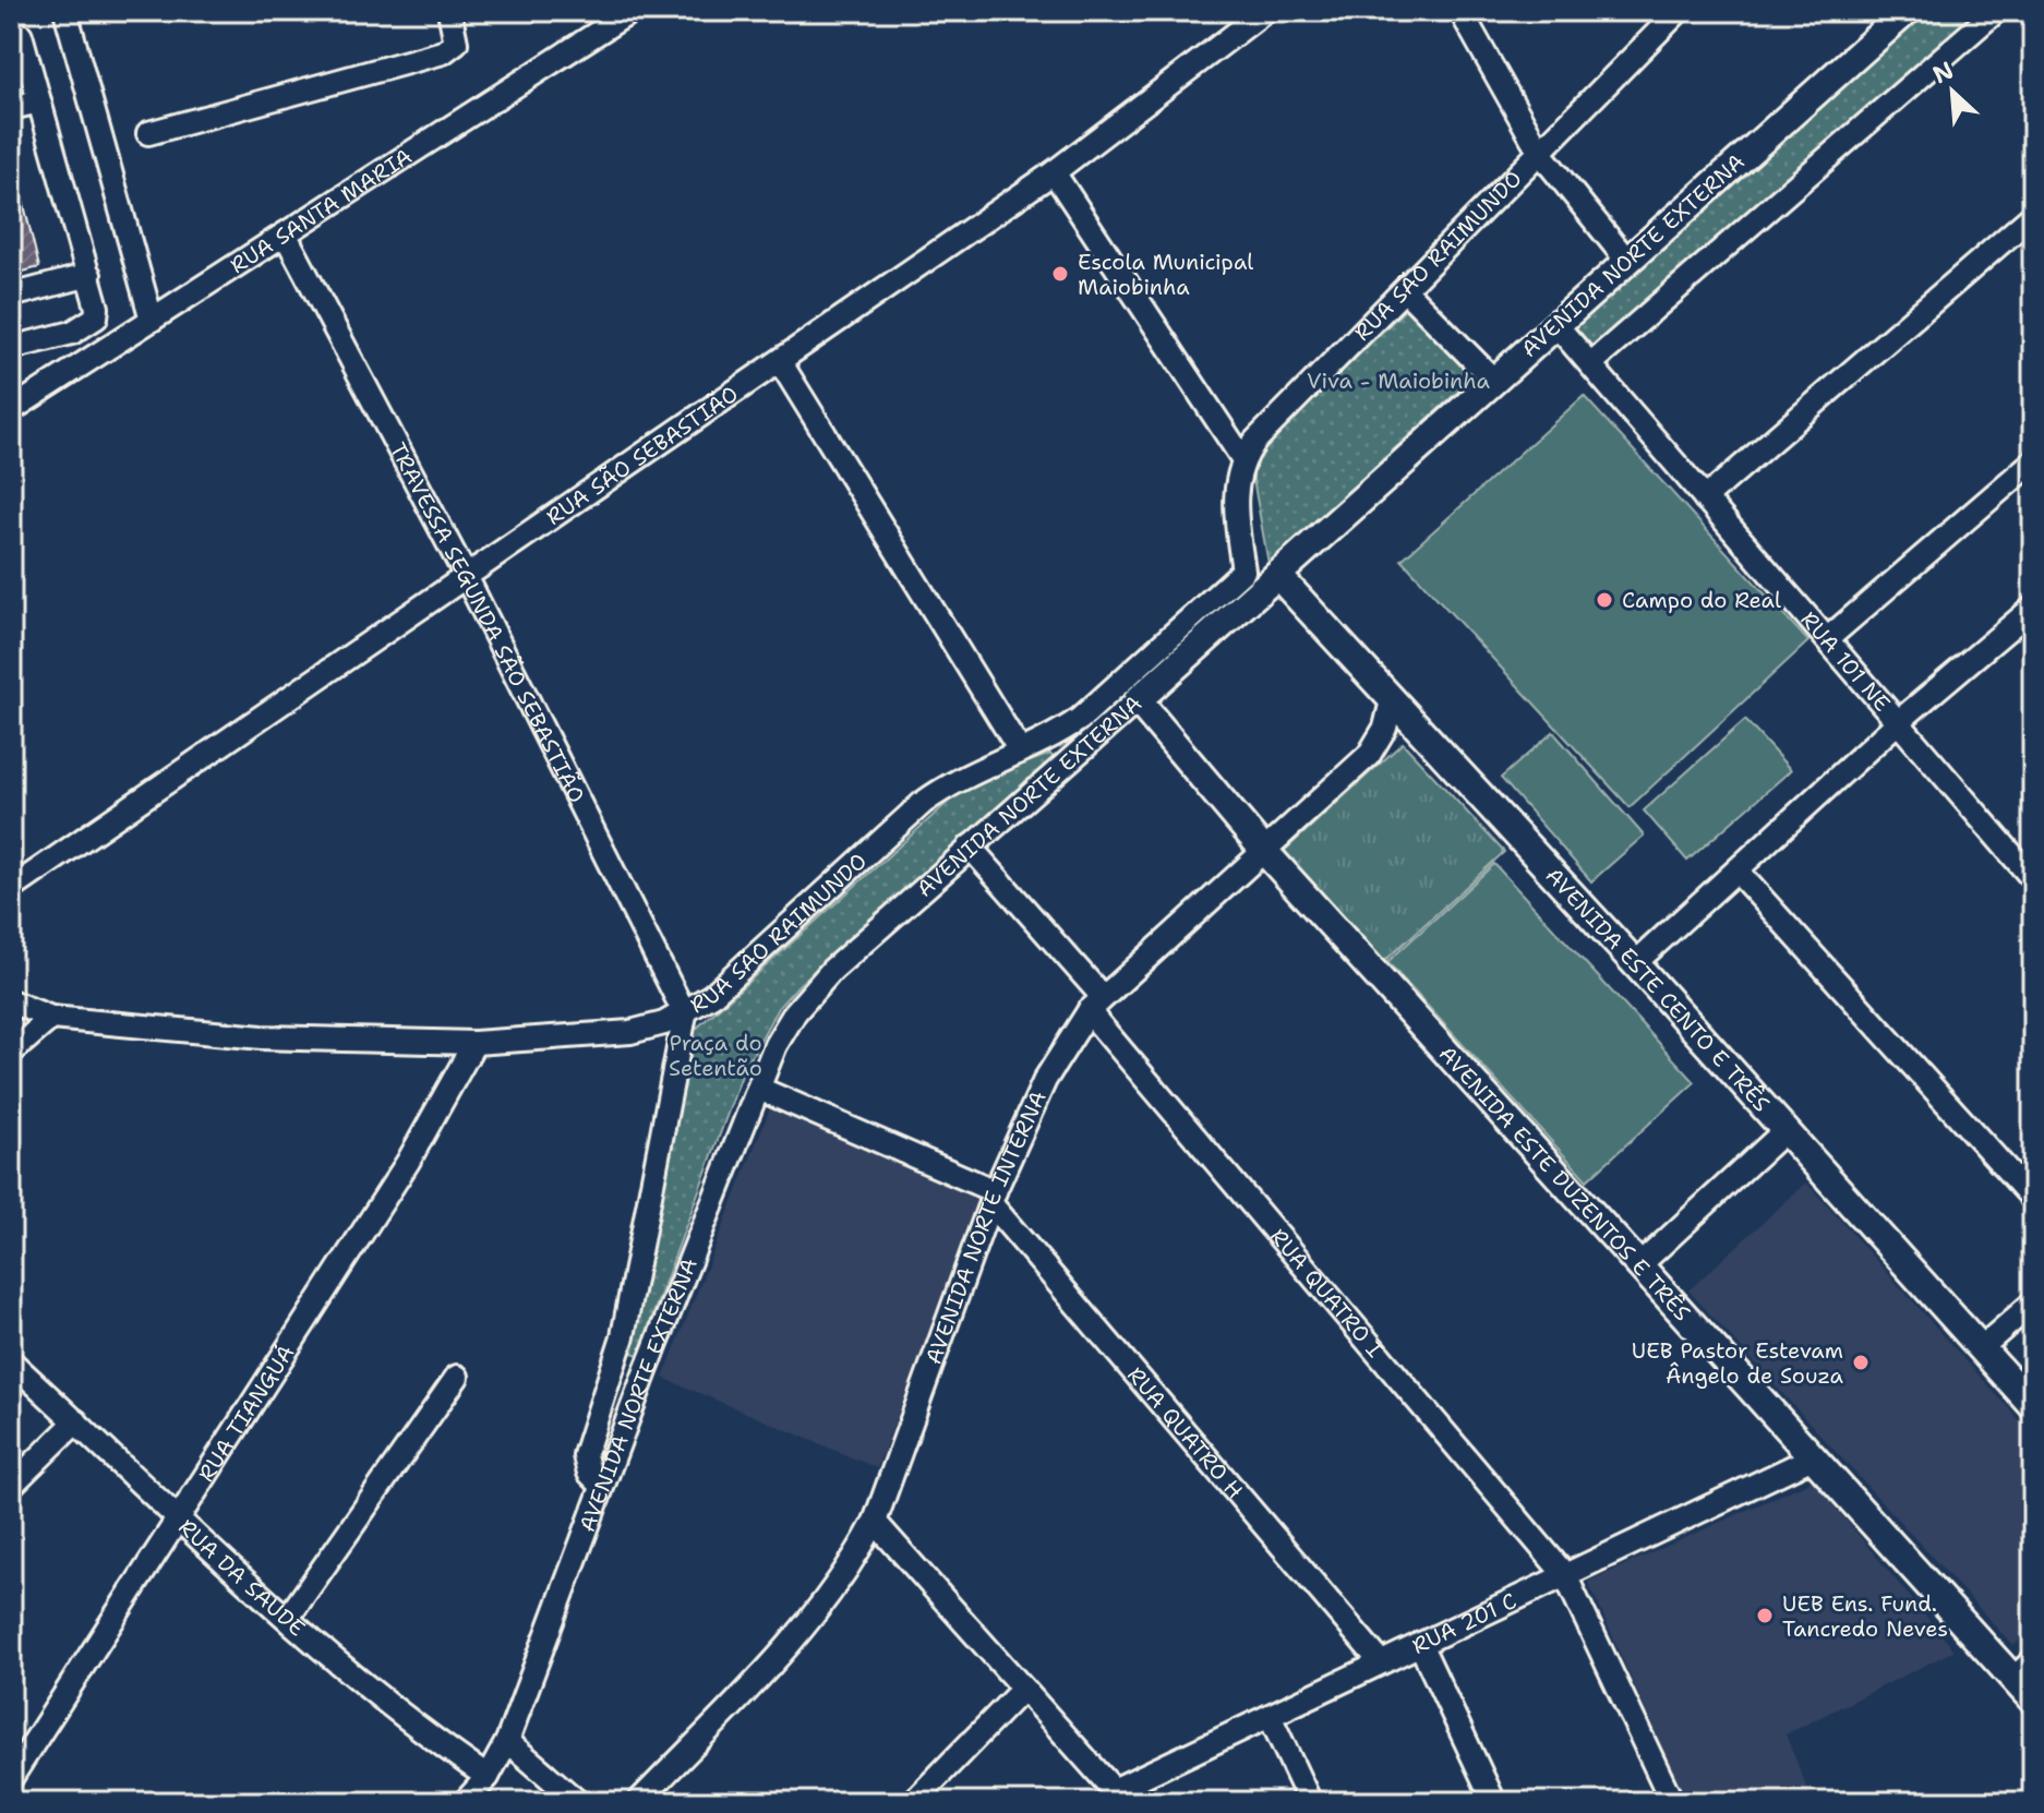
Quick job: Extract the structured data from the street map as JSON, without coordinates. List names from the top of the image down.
{
  "streets": {
    "main road": ["AVENIDA NORTE EXTERNA", "AVENIDA ESTE CENTO E TRÊS", "AVENIDA ESTE DUZENTOS E TRÊS"],
    "street": [
      "RUA SANTA MARIA",
      "RUA SÃO RAIMUNDO",
      "RUA SÃO SEBASTIÃO",
      "TRAVESSA SEGUNDA SÃO SEBASTIÃO",
      "RUA 101 NE",
      "AVENIDA NORTE INTERNA",
      "RUA QUATRO I",
      "RUA TIANGUÁ",
      "RUA QUATRO H",
      "RUA DA SAUDE",
      "RUA 201 C"
    ]
  },
  "crossings": [
    ["RUA SANTA MARIA", "TRAVESSA SEGUNDA SÃO SEBASTIÃO"],
    ["AVENIDA NORTE EXTERNA", "RUA SÃO RAIMUNDO"],
    ["AVENIDA NORTE EXTERNA", "RUA 101 NE"],
    ["AVENIDA NORTE EXTERNA", "AVENIDA ESTE CENTO E TRÊS"],
    ["AVENIDA NORTE EXTERNA", "AVENIDA ESTE DUZENTOS E TRÊS"],
    ["AVENIDA NORTE EXTERNA", "RUA QUATRO I"],
    ["AVENIDA NORTE EXTERNA", "RUA DA SAUDE"],
    ["RUA SÃO RAIMUNDO", "TRAVESSA SEGUNDA SÃO SEBASTIÃO"],
    ["RUA SÃO RAIMUNDO", "AVENIDA ESTE CENTO E TRÊS"],
    ["RUA SÃO RAIMUNDO", "RUA TIANGUÁ"],
    ["RUA SÃO SEBASTIÃO", "TRAVESSA SEGUNDA SÃO SEBASTIÃO"],
    ["AVENIDA ESTE CENTO E TRÊS", "AVENIDA NORTE INTERNA"],
    ["AVENIDA ESTE DUZENTOS E TRÊS", "AVENIDA NORTE INTERNA"],
    ["AVENIDA ESTE DUZENTOS E TRÊS", "RUA 201 C"],
    ["AVENIDA NORTE INTERNA", "RUA QUATRO I"],
    ["AVENIDA NORTE INTERNA", "RUA QUATRO H"],
    ["RUA QUATRO I", "RUA 201 C"],
    ["RUA TIANGUÁ", "RUA DA SAUDE"],
    ["RUA QUATRO H", "RUA 201 C"]
  ],
  "parks": ["Viva - Maiobinha", "Praça do Setentão"],
  "places": [
    "Escola Municipal Maiobinha",
    "Campo do Real",
    "UEB Pastor Estevam Ângelo de Souza",
    "UEB Ens. Fund. Tancredo Neves"
  ],
  "north": "top left"
}
